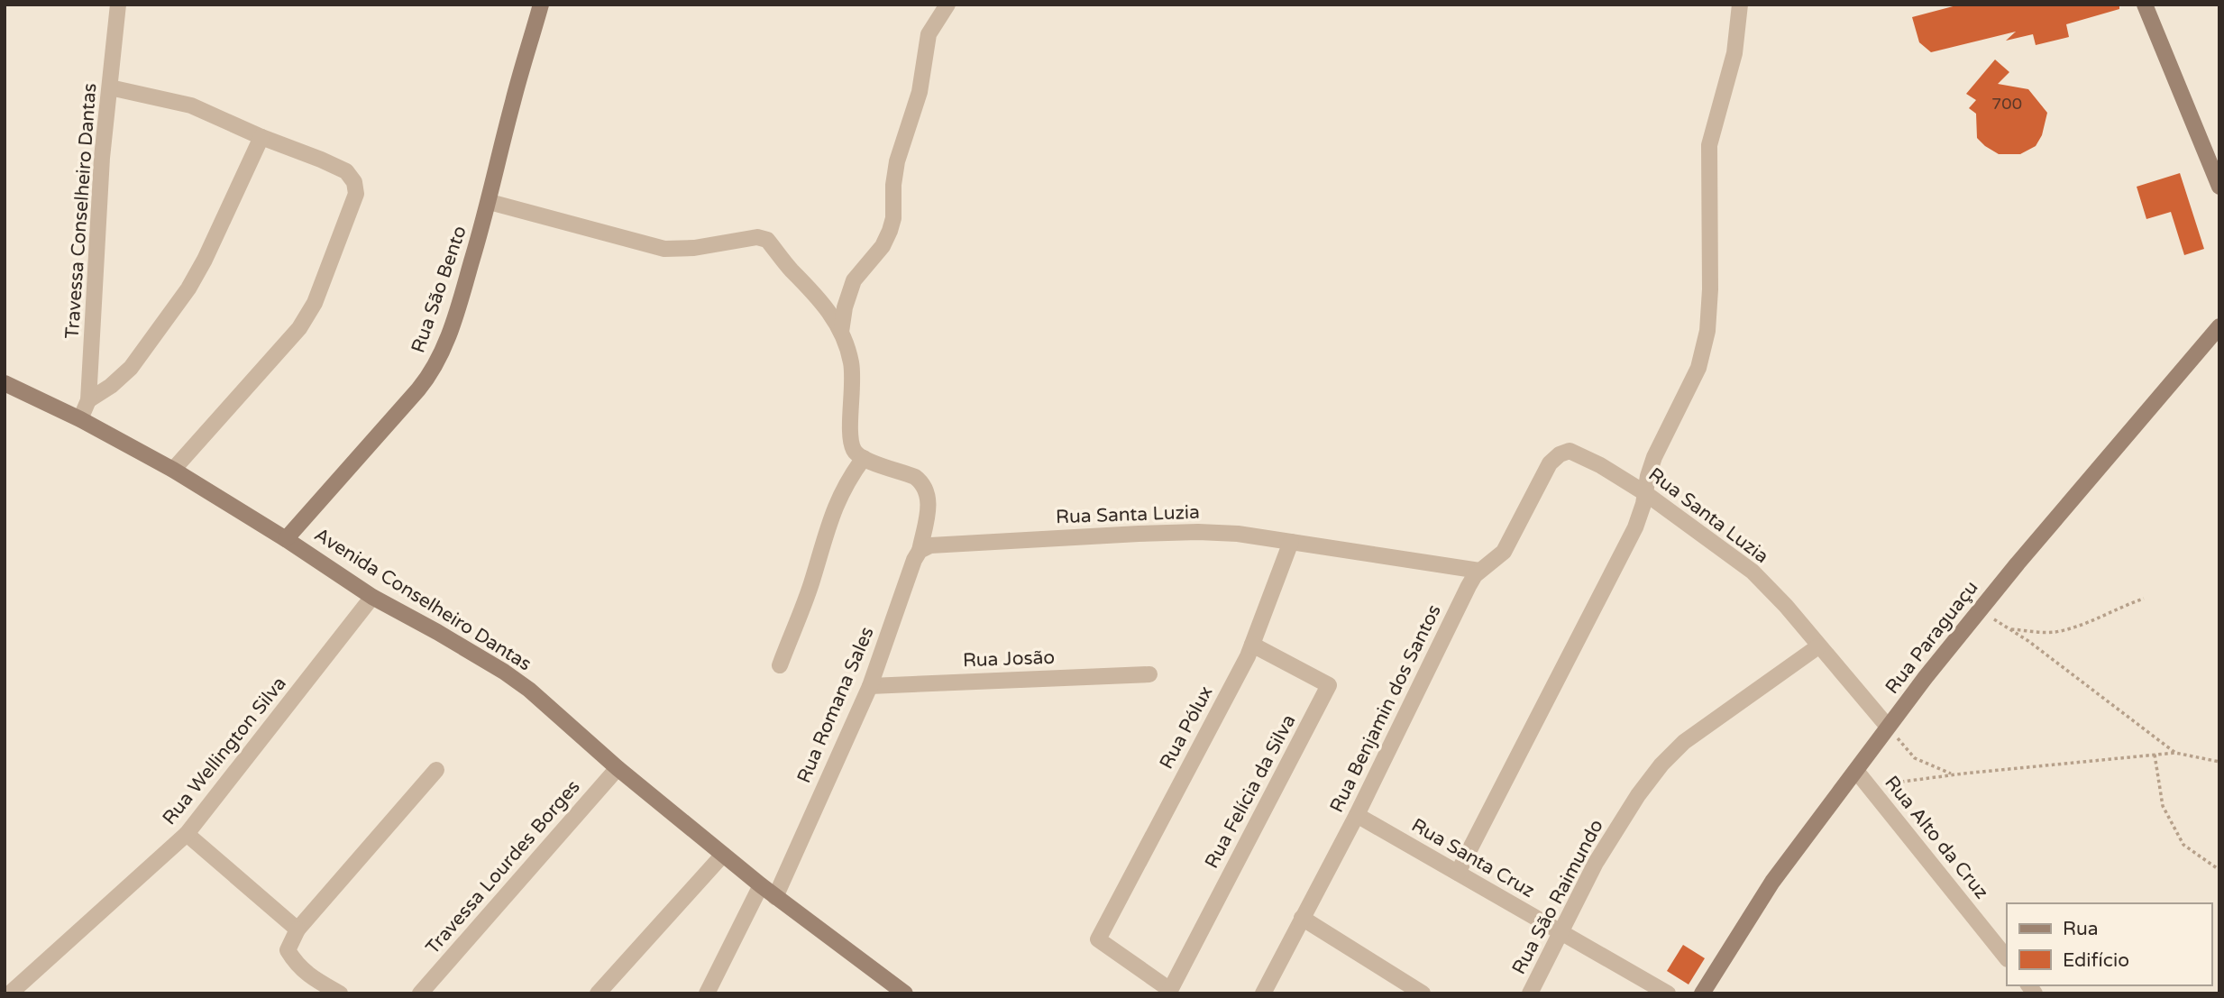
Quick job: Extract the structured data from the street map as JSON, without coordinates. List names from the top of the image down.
{
  "streets": {
    "street": [
      "Travessa Conselheiro Dantas",
      "Rua São Bento",
      "Rua Santa Luzia",
      "Avenida Conselheiro Dantas",
      "Rua Paraguaçu",
      "Rua Josão",
      "Rua Romana Sales",
      "Rua Benjamin dos Santos",
      "Rua Pólux",
      "Rua Wellington Silva",
      "Rua Felícia da Silva",
      "Rua Alto da Cruz",
      "Rua Santa Cruz",
      "Travessa Lourdes Borges",
      "Rua São Raimundo"
    ]
  },
  "crossings": [
    ["Travessa Conselheiro Dantas", "Avenida Conselheiro Dantas"],
    ["Rua São Bento", "Avenida Conselheiro Dantas"],
    ["Rua Santa Luzia", "Rua Paraguaçu"],
    ["Rua Santa Luzia", "Rua Romana Sales"],
    ["Rua Santa Luzia", "Rua Benjamin dos Santos"],
    ["Rua Santa Luzia", "Rua Pólux"],
    ["Rua Santa Luzia", "Rua São Raimundo"],
    ["Avenida Conselheiro Dantas", "Rua Romana Sales"],
    ["Avenida Conselheiro Dantas", "Rua Wellington Silva"],
    ["Avenida Conselheiro Dantas", "Travessa Lourdes Borges"],
    ["Rua Paraguaçu", "Rua Alto da Cruz"],
    ["Rua Josão", "Rua Romana Sales"],
    ["Rua Benjamin dos Santos", "Rua Santa Cruz"],
    ["Rua Pólux", "Rua Felícia da Silva"],
    ["Rua Santa Cruz", "Rua São Raimundo"]
  ],
  "house_numbers": ["700"],
  "legend": ["Rua", "Edifício"]
}
